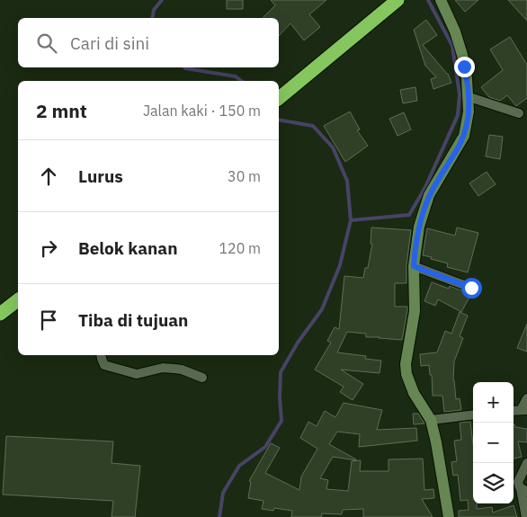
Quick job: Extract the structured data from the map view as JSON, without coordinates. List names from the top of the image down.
{
  "page": {
    "search": "Cari di sini",
    "heading": ["2 mnt", "Jalan kaki · 150 m"],
    "list": [
      ["Lurus", "30 m"],
      ["Belok kanan", "120 m"],
      "Tiba di tujuan"
    ],
    "map_buttons": ["+", "−"]
  }
}
